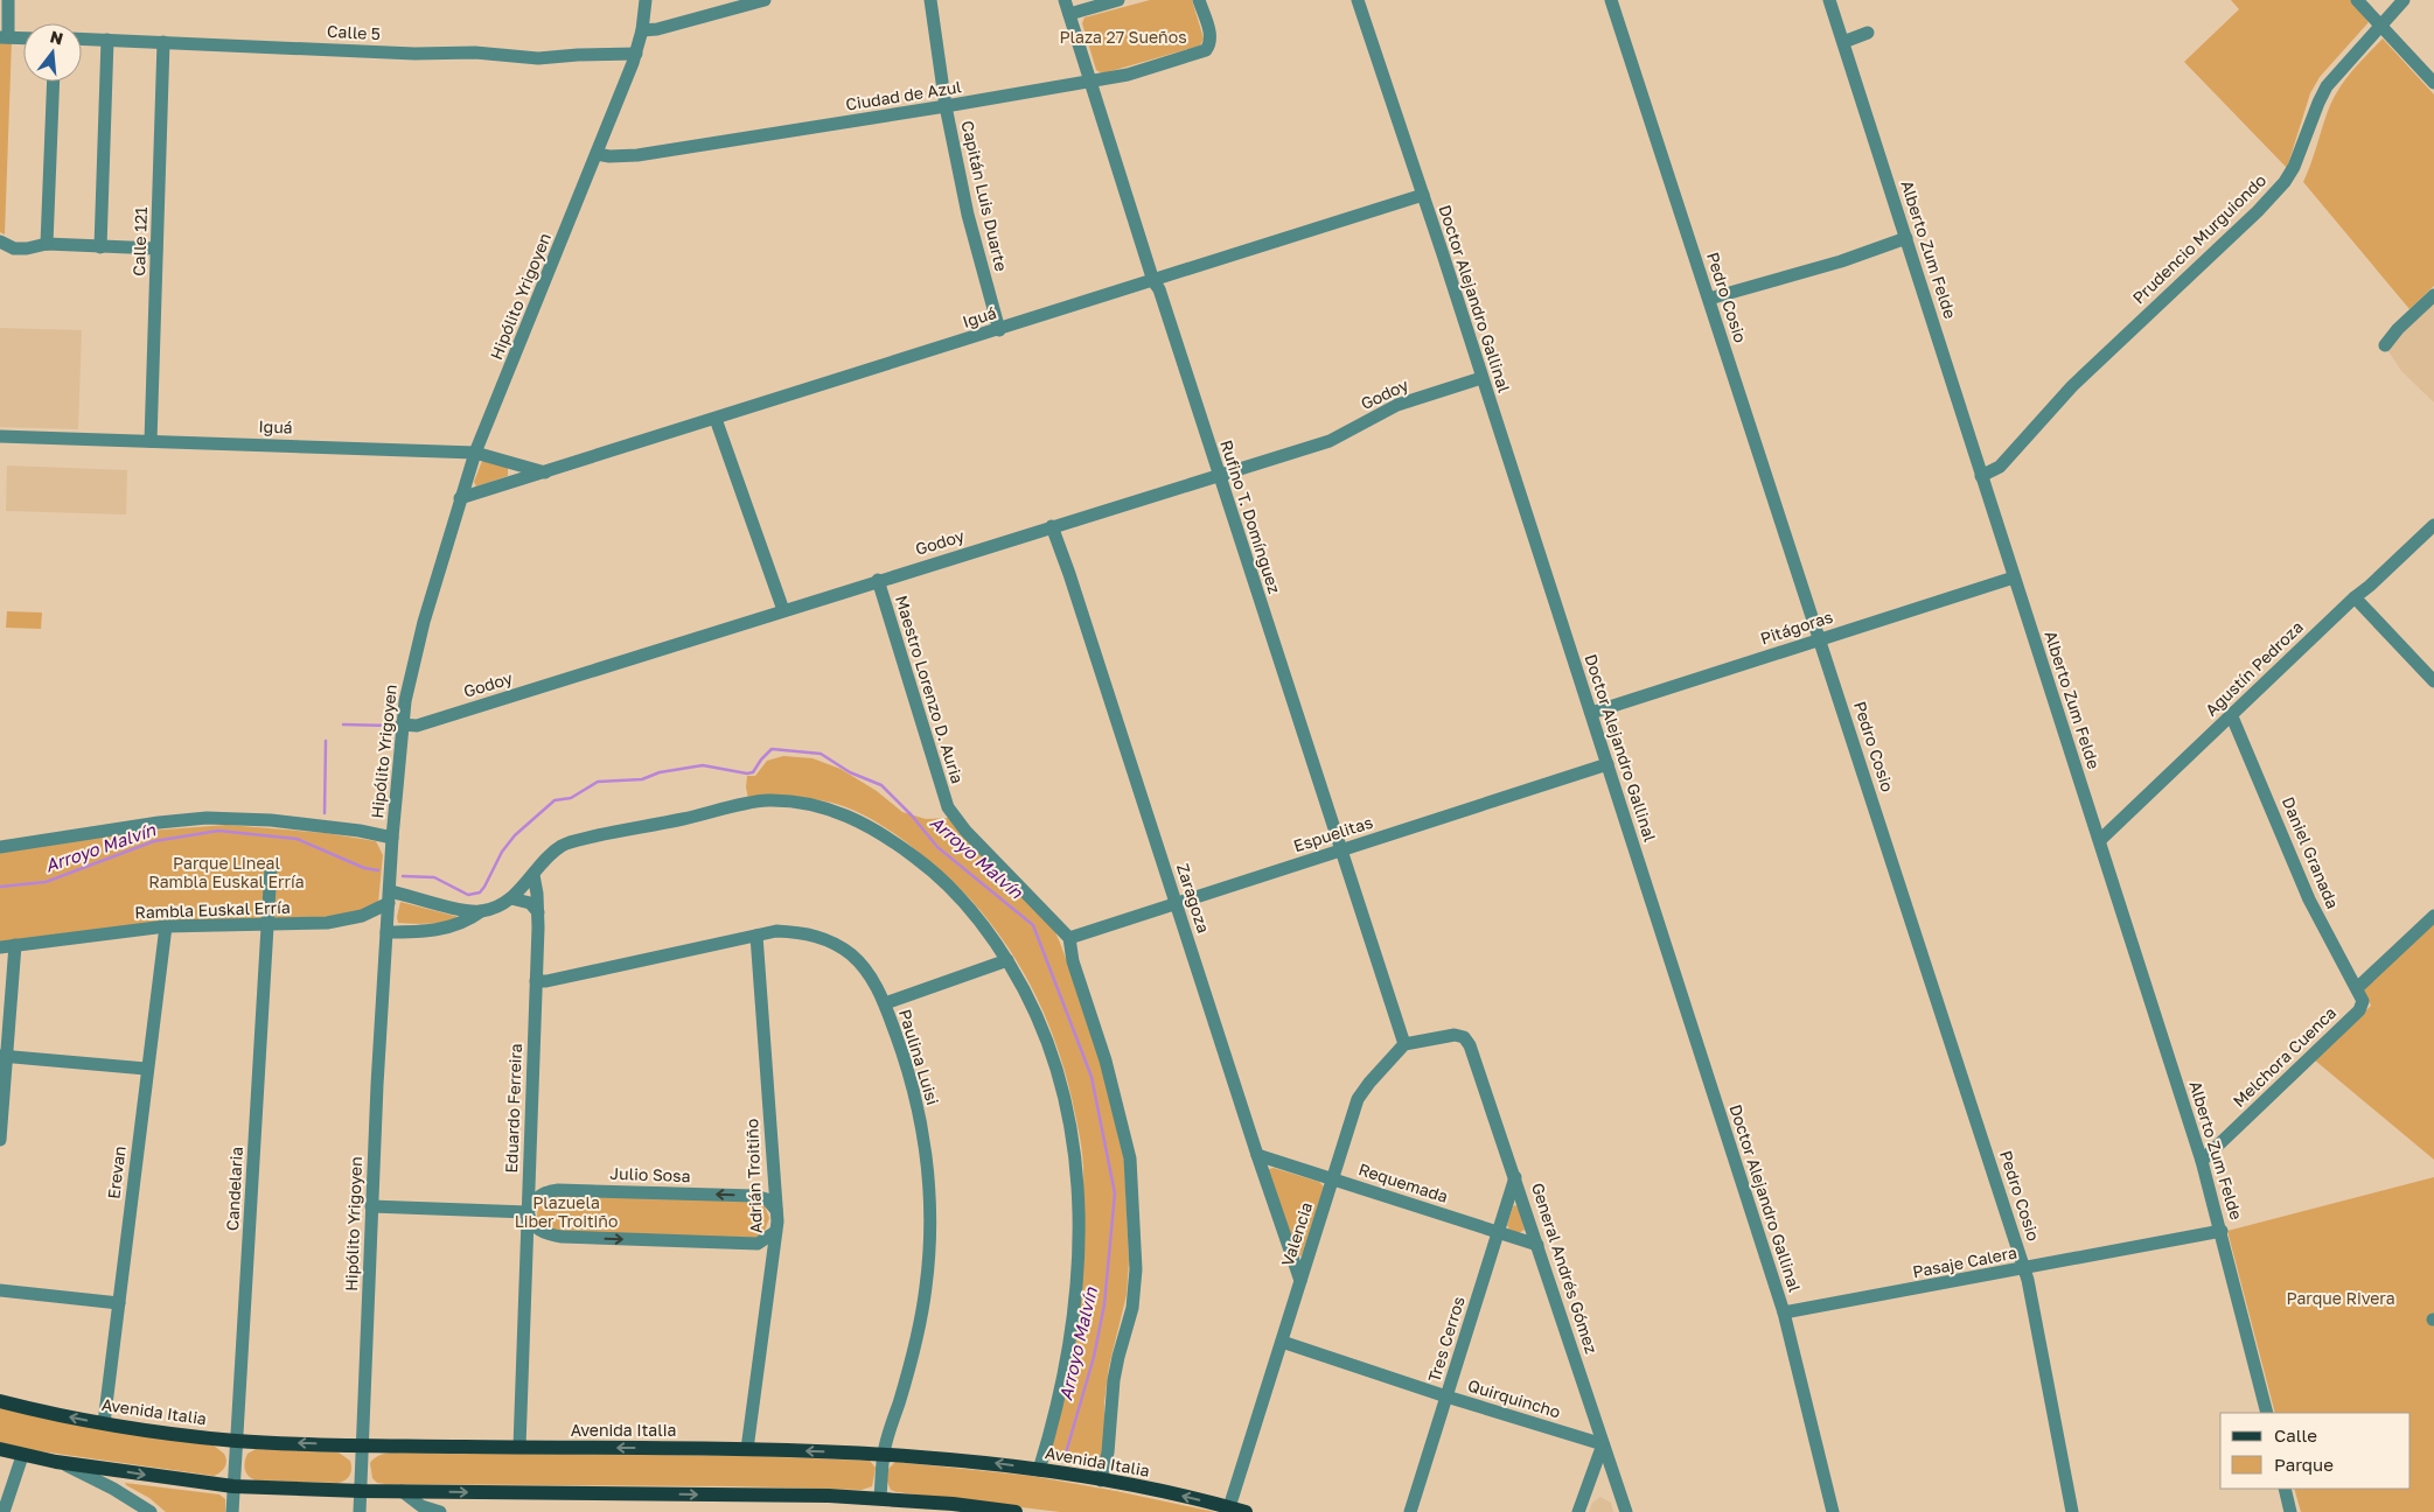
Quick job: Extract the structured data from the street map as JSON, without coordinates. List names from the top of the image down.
{
  "streets": {
    "main road": ["Avenida Italia"],
    "street": [
      "Calle 5",
      "Ciudad de Azul",
      "Capitán Luis Duarte",
      "Prudencio Murguiondo",
      "Calle 121",
      "Alberto Zum Felde",
      "Hipólito Yrigoyen",
      "Pedro Cosio",
      "Doctor Alejandro Gallinal",
      "Iguá",
      "Godoy",
      "Rufino T. Domínguez",
      "Pitágoras",
      "Agustín Pedroza",
      "Maestro Lorenzo D. Auria",
      "Espuelitas",
      "Daniel Granada",
      "Zaragoza",
      "Rambla Euskal Erría",
      "Paulina Luisi",
      "Melchora Cuenca",
      "Eduardo Ferreira",
      "Erevan",
      "Julio Sosa",
      "Adrián Troitiño",
      "Requemada",
      "Candelaria",
      "Valencia",
      "Pasaje Calera",
      "General Andrés Gómez",
      "Tres Cerros",
      "Quirquincho"
    ]
  },
  "crossings": [
    ["Calle 5", "Calle 121"],
    ["Calle 5", "Hipólito Yrigoyen"],
    ["Ciudad de Azul", "Capitán Luis Duarte"],
    ["Ciudad de Azul", "Hipólito Yrigoyen"],
    ["Ciudad de Azul", "Rufino T. Domínguez"],
    ["Capitán Luis Duarte", "Iguá"],
    ["Prudencio Murguiondo", "Alberto Zum Felde"],
    ["Calle 121", "Iguá"],
    ["Alberto Zum Felde", "Pitágoras"],
    ["Alberto Zum Felde", "Agustín Pedroza"],
    ["Alberto Zum Felde", "Melchora Cuenca"],
    ["Alberto Zum Felde", "Pasaje Calera"],
    ["Hipólito Yrigoyen", "Iguá"],
    ["Hipólito Yrigoyen", "Godoy"],
    ["Hipólito Yrigoyen", "Rambla Euskal Erría"],
    ["Hipólito Yrigoyen", "Avenida Italia"],
    ["Pedro Cosio", "Pitágoras"],
    ["Pedro Cosio", "Pasaje Calera"],
    ["Doctor Alejandro Gallinal", "Iguá"],
    ["Doctor Alejandro Gallinal", "Godoy"],
    ["Doctor Alejandro Gallinal", "Pitágoras"],
    ["Doctor Alejandro Gallinal", "Espuelitas"],
    ["Doctor Alejandro Gallinal", "Pasaje Calera"],
    ["Iguá", "Rufino T. Domínguez"],
    ["Godoy", "Rufino T. Domínguez"],
    ["Godoy", "Maestro Lorenzo D. Auria"],
    ["Godoy", "Zaragoza"],
    ["Rufino T. Domínguez", "Espuelitas"],
    ["Rufino T. Domínguez", "Valencia"],
    ["Rufino T. Domínguez", "General Andrés Gómez"],
    ["Agustín Pedroza", "Daniel Granada"],
    ["Maestro Lorenzo D. Auria", "Espuelitas"],
    ["Espuelitas", "Zaragoza"],
    ["Daniel Granada", "Melchora Cuenca"],
    ["Zaragoza", "Requemada"],
    ["Zaragoza", "Valencia"],
    ["Rambla Euskal Erría", "Erevan"],
    ["Rambla Euskal Erría", "Candelaria"],
    ["Paulina Luisi", "Eduardo Ferreira"],
    ["Paulina Luisi", "Adrián Troitiño"],
    ["Paulina Luisi", "Avenida Italia"],
    ["Eduardo Ferreira", "Julio Sosa"],
    ["Eduardo Ferreira", "Avenida Italia"],
    ["Erevan", "Avenida Italia"],
    ["Julio Sosa", "Adrián Troitiño"],
    ["Adrián Troitiño", "Avenida Italia"],
    ["Requemada", "Valencia"],
    ["Requemada", "General Andrés Gómez"],
    ["Requemada", "Tres Cerros"],
    ["Candelaria", "Avenida Italia"],
    ["Valencia", "General Andrés Gómez"],
    ["Valencia", "Quirquincho"],
    ["Valencia", "Avenida Italia"],
    ["General Andrés Gómez", "Tres Cerros"],
    ["General Andrés Gómez", "Quirquincho"],
    ["Tres Cerros", "Quirquincho"]
  ],
  "water": ["Arroyo Malvín"],
  "parks": [
    "Plaza 27 Sueños",
    "Parque Lineal Rambla Euskal Erría",
    "Plazuela Liber Troitiño",
    "Parque Rivera"
  ],
  "legend": ["Calle", "Parque"],
  "north": "top"
}
